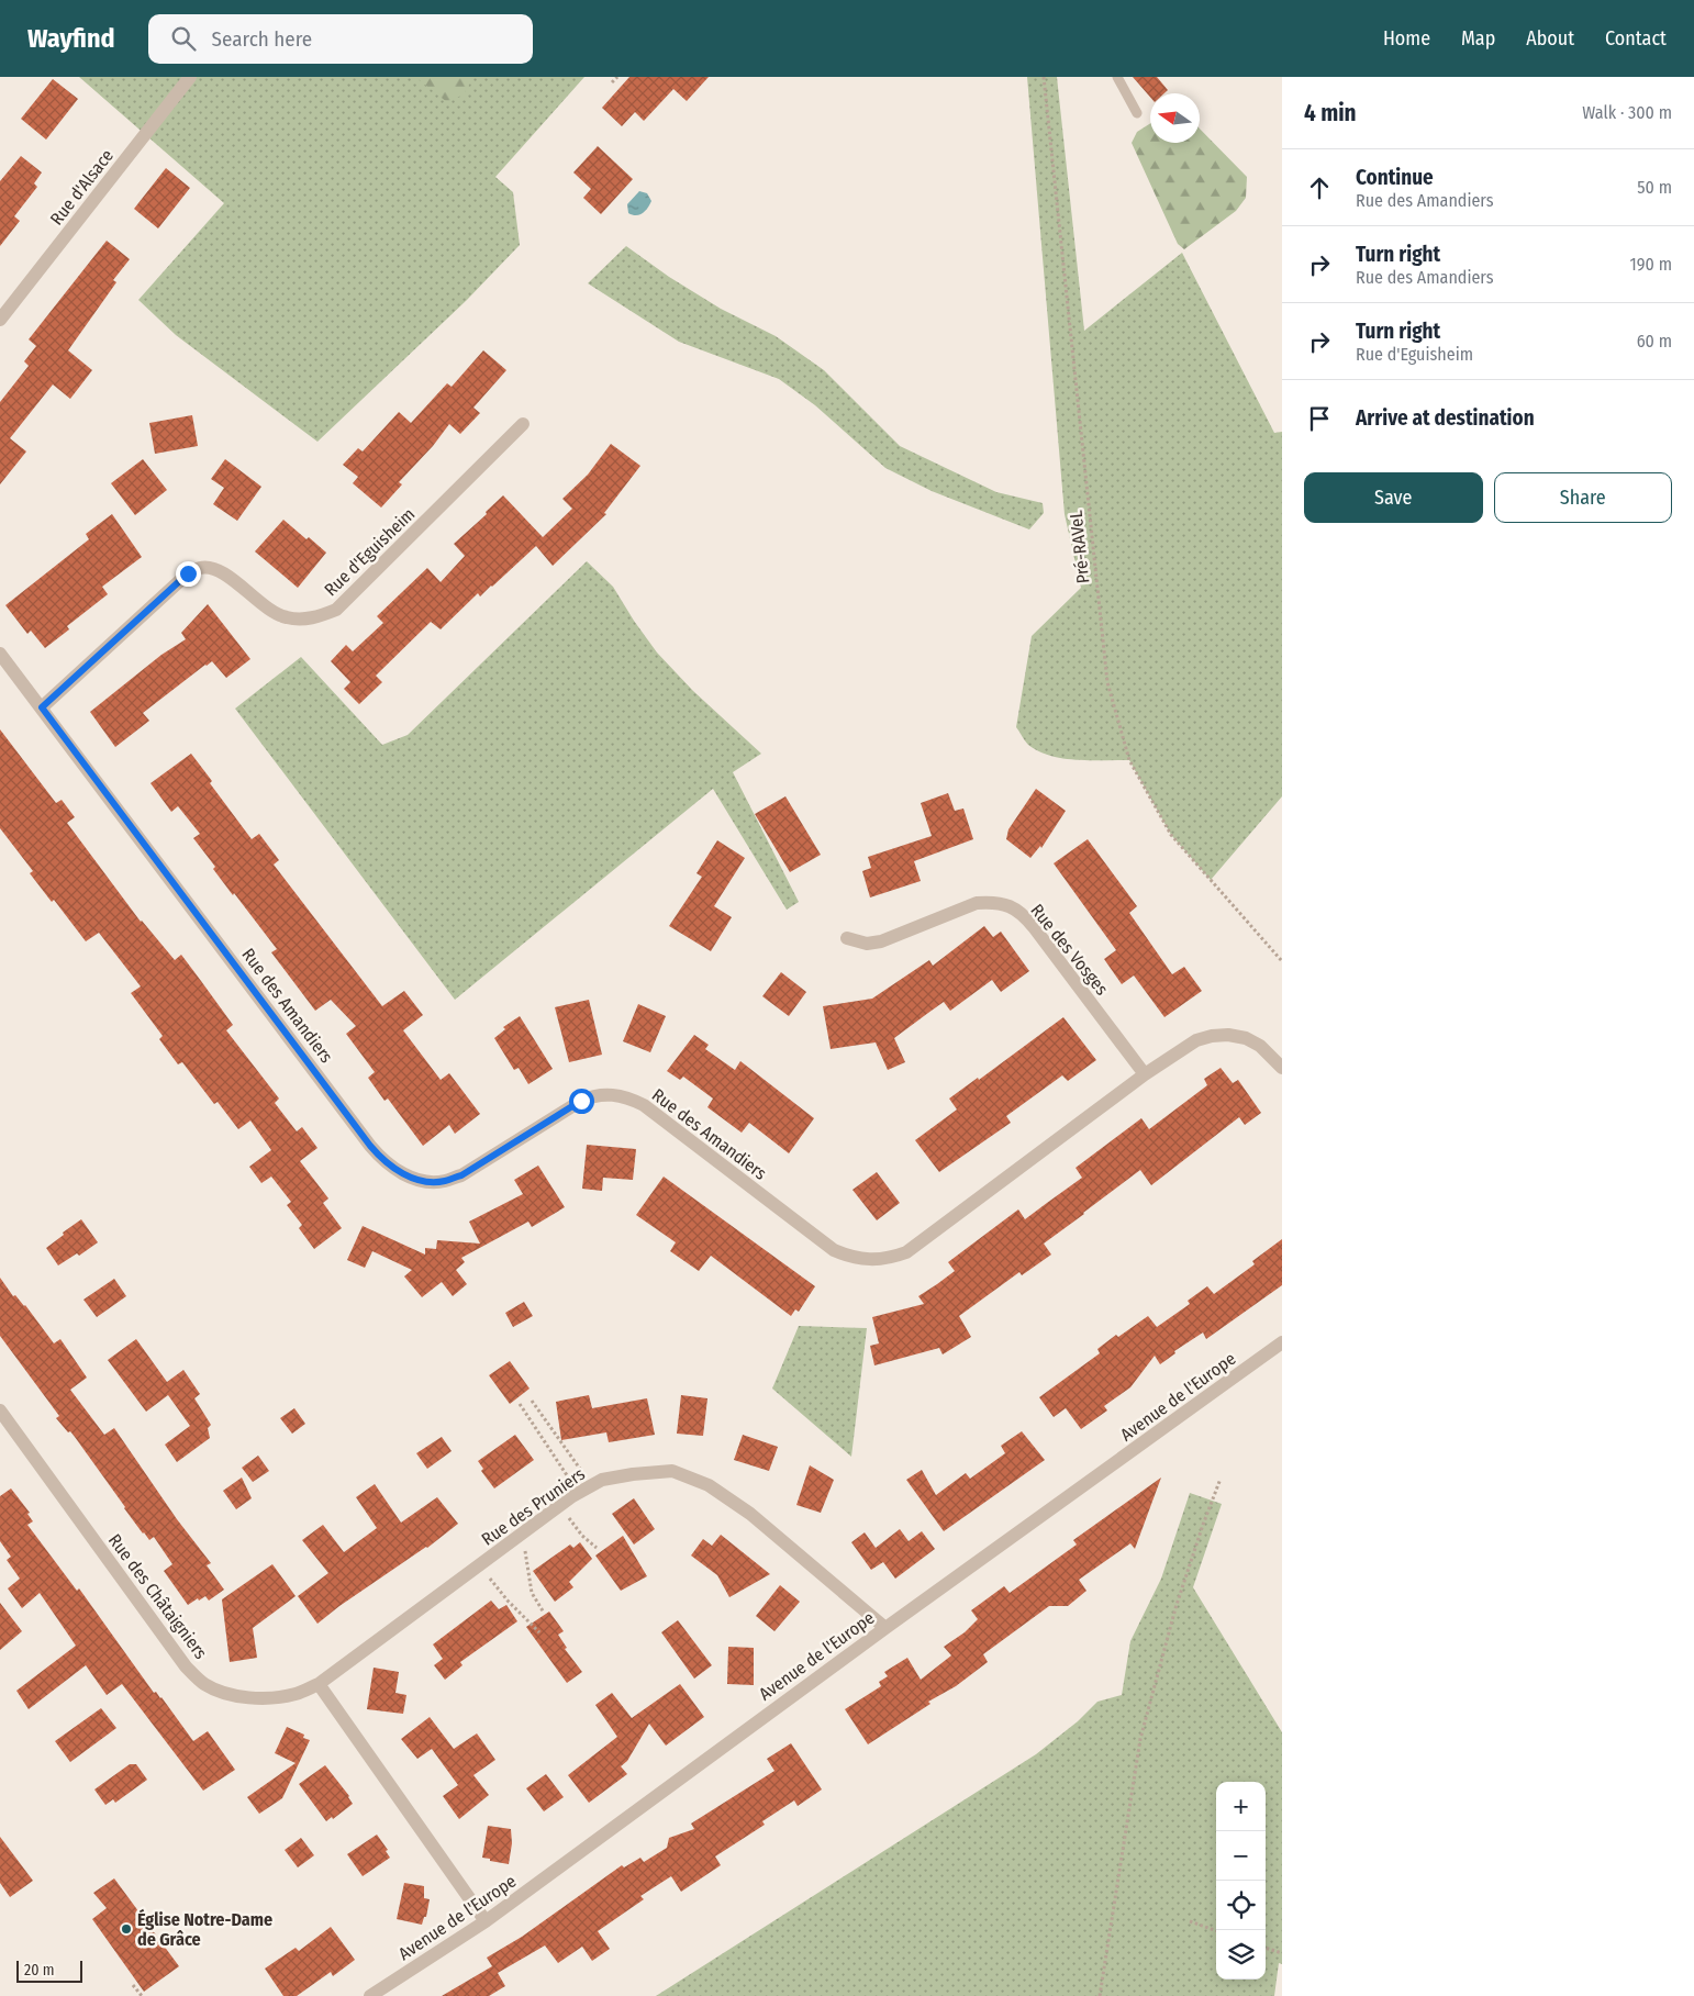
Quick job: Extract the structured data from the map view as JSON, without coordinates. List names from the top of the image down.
{
  "streets": {
    "street": [
      "Rue d'Alsace",
      "Rue d'Eguisheim",
      "Rue des Vosges",
      "Rue des Amandiers",
      "Avenue de l'Europe",
      "Rue des Pruniers",
      "Rue des Châtaigniers"
    ],
    "path": ["Pré-RAVeL"]
  },
  "crossings": [
    ["Rue d'Eguisheim", "Rue des Amandiers"],
    ["Rue des Vosges", "Rue des Amandiers"],
    ["Avenue de l'Europe", "Rue des Pruniers"],
    ["Rue des Pruniers", "Rue des Châtaigniers"]
  ],
  "places": ["Église Notre-Dame de Grâce"],
  "scale_bar": "20 m",
  "north": "left",
  "page": {
    "header": "Wayfind",
    "search": "Search here",
    "nav": [
      "Home",
      "Map",
      "About",
      "Contact"
    ],
    "heading": ["4 min", "Walk · 300 m"],
    "list": [
      ["Continue", "Rue des Amandiers", "50 m"],
      ["Turn right", "Rue des Amandiers", "190 m"],
      ["Turn right", "Rue d'Eguisheim", "60 m"],
      "Arrive at destination"
    ],
    "buttons": ["Save", "Share"],
    "map_buttons": ["+", "−"],
    "scale": "20 m"
  }
}
